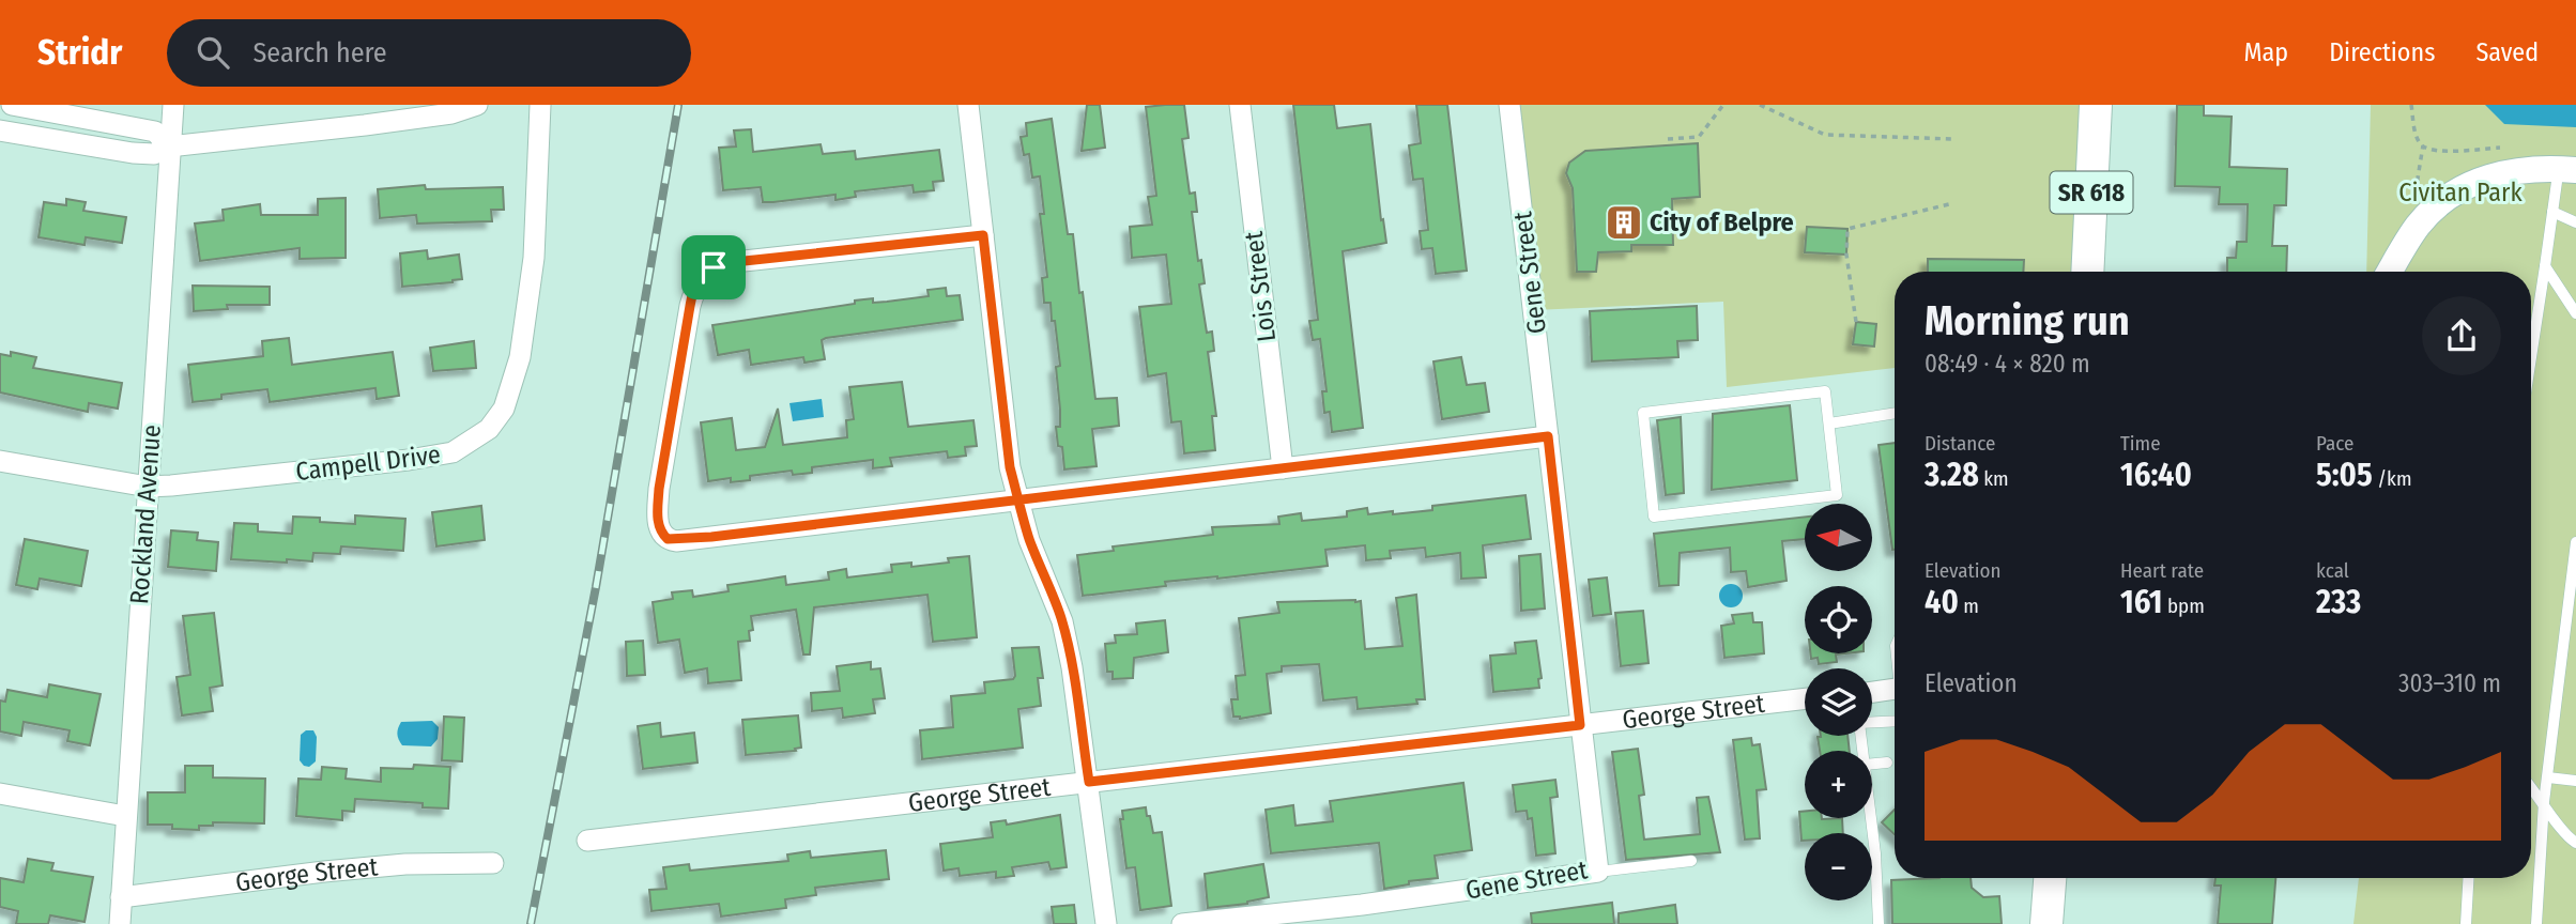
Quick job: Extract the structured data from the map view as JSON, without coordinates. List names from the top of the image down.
{
  "streets": {
    "main road": ["SR 618"],
    "street": [
      "Gene Street",
      "Lois Street",
      "Campell Drive",
      "Rockland Avenue",
      "George Street"
    ]
  },
  "crossings": [
    ["Gene Street", "George Street"],
    ["Campell Drive", "Rockland Avenue"],
    ["Rockland Avenue", "George Street"]
  ],
  "parks": ["Civitan Park"],
  "places": {
    "building": ["City of Belpre"]
  },
  "north": "left",
  "page": {
    "header": "Stridr",
    "search": "Search here",
    "nav": ["Map", "Directions", "Saved"],
    "heading": ["Morning run", "08:49 · 4 × 820 m"],
    "stats": [
      ["Distance", "3.28 km"],
      ["Time", "16:40"],
      ["Pace", "5:05 /km"],
      ["Elevation", "40 m"],
      ["Heart rate", "161 bpm"],
      ["kcal", "233"]
    ],
    "map_buttons": ["+", "−"],
    "chart": ["Elevation", "303–310 m"]
  }
}
